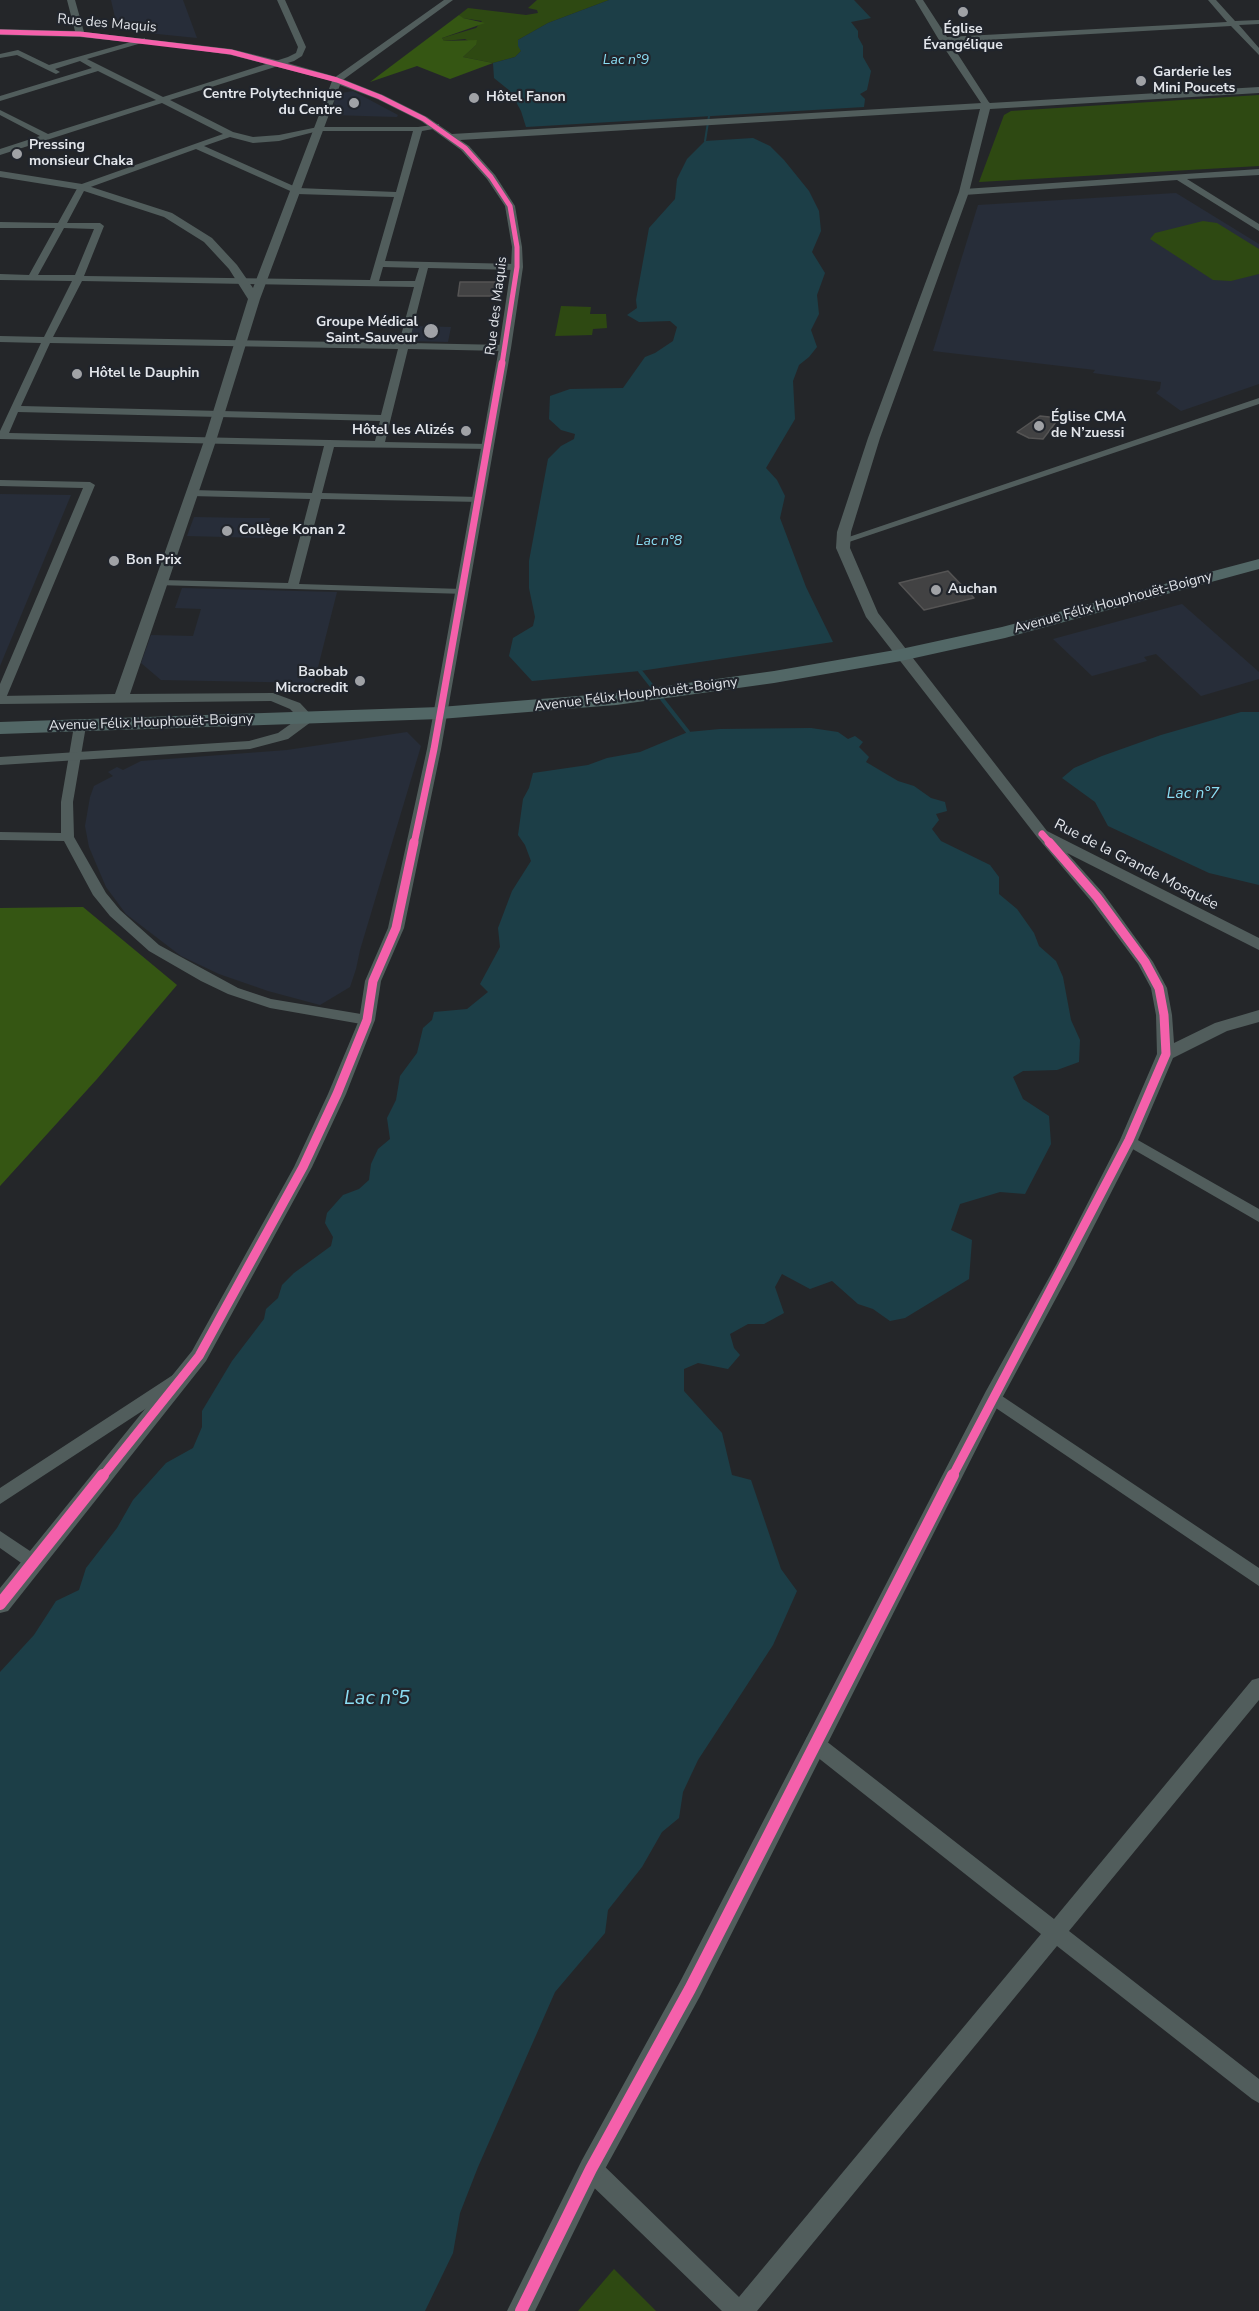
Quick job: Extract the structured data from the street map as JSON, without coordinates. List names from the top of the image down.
{
  "streets": {
    "highway": ["Avenue Félix Houphouët-Boigny"],
    "street": ["Rue des Maquis", "Rue de la Grande Mosquée"]
  },
  "crossings": [
    ["Rue des Maquis", "Avenue Félix Houphouët-Boigny"],
    ["Avenue Félix Houphouët-Boigny", "Rue de la Grande Mosquée"]
  ],
  "water": [
    "Lac n°9",
    "Lac n°8",
    "Lac n°7",
    "Lac n°5"
  ],
  "places": [
    "Église Évangélique",
    "Garderie les Mini Poucets",
    "Hôtel Fanon",
    "Centre Polytechnique du Centre",
    "Pressing monsieur Chaka",
    "Groupe Médical Saint-Sauveur",
    "Hôtel le Dauphin",
    "Église CMA de N’zuessi",
    "Hôtel les Alizés",
    "Collège Konan 2",
    "Bon Prix",
    "Auchan",
    "Baobab Microcredit"
  ]
}
